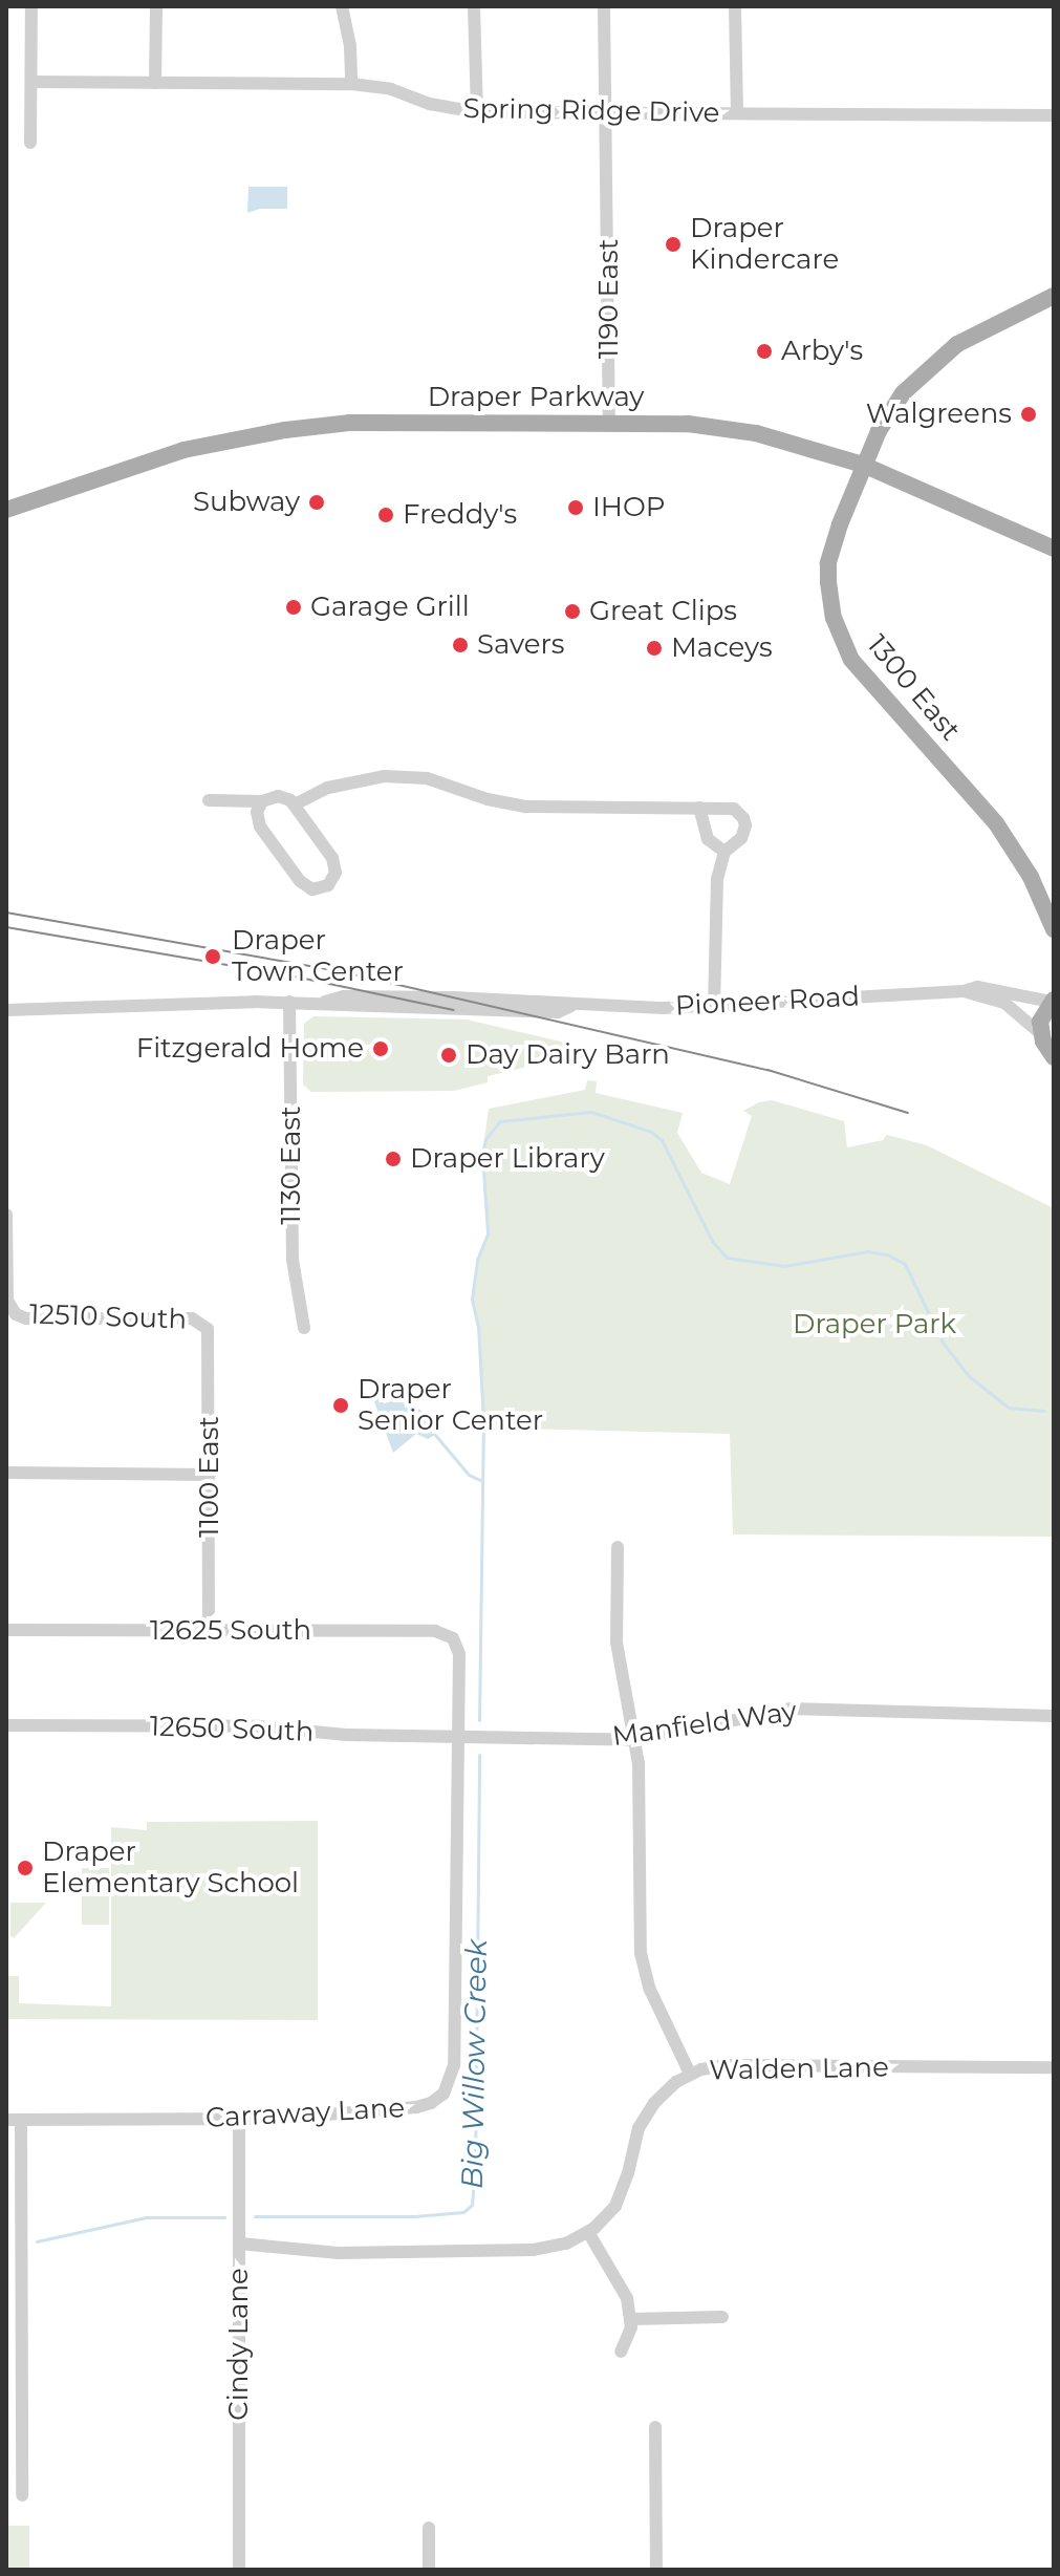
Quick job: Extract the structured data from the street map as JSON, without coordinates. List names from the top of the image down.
{
  "streets": {
    "main road": ["Draper Parkway", "1300 East"],
    "street": [
      "Spring Ridge Drive",
      "1190 East",
      "Pioneer Road",
      "1130 East",
      "12510 South",
      "1100 East",
      "12625 South",
      "Manfield Way",
      "12650 South",
      "Walden Lane",
      "Carraway Lane",
      "Cindy Lane"
    ]
  },
  "crossings": [
    ["Spring Ridge Drive", "1190 East"],
    ["1190 East", "Draper Parkway"],
    ["Draper Parkway", "1300 East"],
    ["Pioneer Road", "1130 East"],
    ["12510 South", "1100 East"],
    ["1100 East", "12625 South"],
    ["12625 South", "Carraway Lane"],
    ["Manfield Way", "12650 South"],
    ["Manfield Way", "Carraway Lane"],
    ["12650 South", "Carraway Lane"],
    ["Walden Lane", "Cindy Lane"],
    ["Carraway Lane", "Cindy Lane"]
  ],
  "water": ["Big Willow Creek"],
  "parks": ["Draper Park"],
  "places": [
    "Draper Kindercare",
    "Arby's",
    "Walgreens",
    "Subway",
    "IHOP",
    "Freddy's",
    "Garage Grill",
    "Great Clips",
    "Savers",
    "Maceys",
    "Draper Town Center",
    "Fitzgerald Home",
    "Day Dairy Barn",
    "Draper Library",
    "Draper Senior Center",
    "Draper Elementary School"
  ]
}
